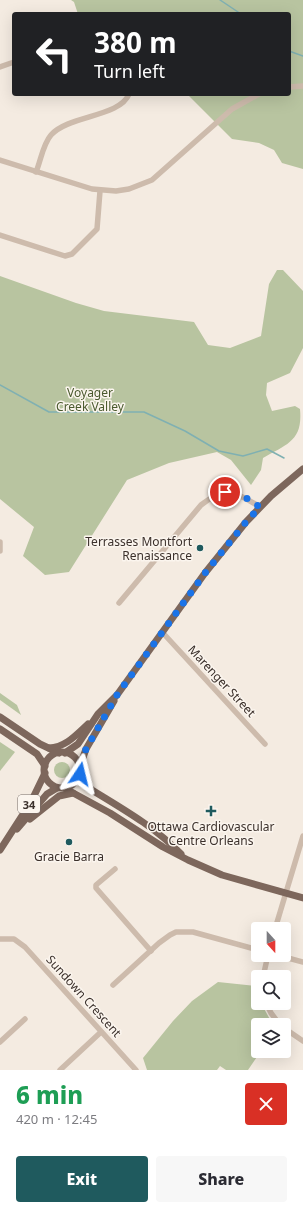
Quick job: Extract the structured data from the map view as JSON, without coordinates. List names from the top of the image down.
{
  "streets": {
    "main road": ["34"],
    "street": ["Marenger Street", "Sundown Crescent"]
  },
  "crossings": [
    ["Marenger Street", "34"]
  ],
  "parks": ["Voyager Creek Valley"],
  "places": {
    "other": ["Terrasses Montfort Renaissance", "Gracie Barra"],
    "health": ["Ottawa Cardiovascular Centre Orleans"]
  },
  "north": "bottom",
  "page": {
    "turn": ["380 m", "Turn left"],
    "heading": ["6 min", "420 m · 12:45"],
    "buttons": ["Exit", "Share"]
  }
}
